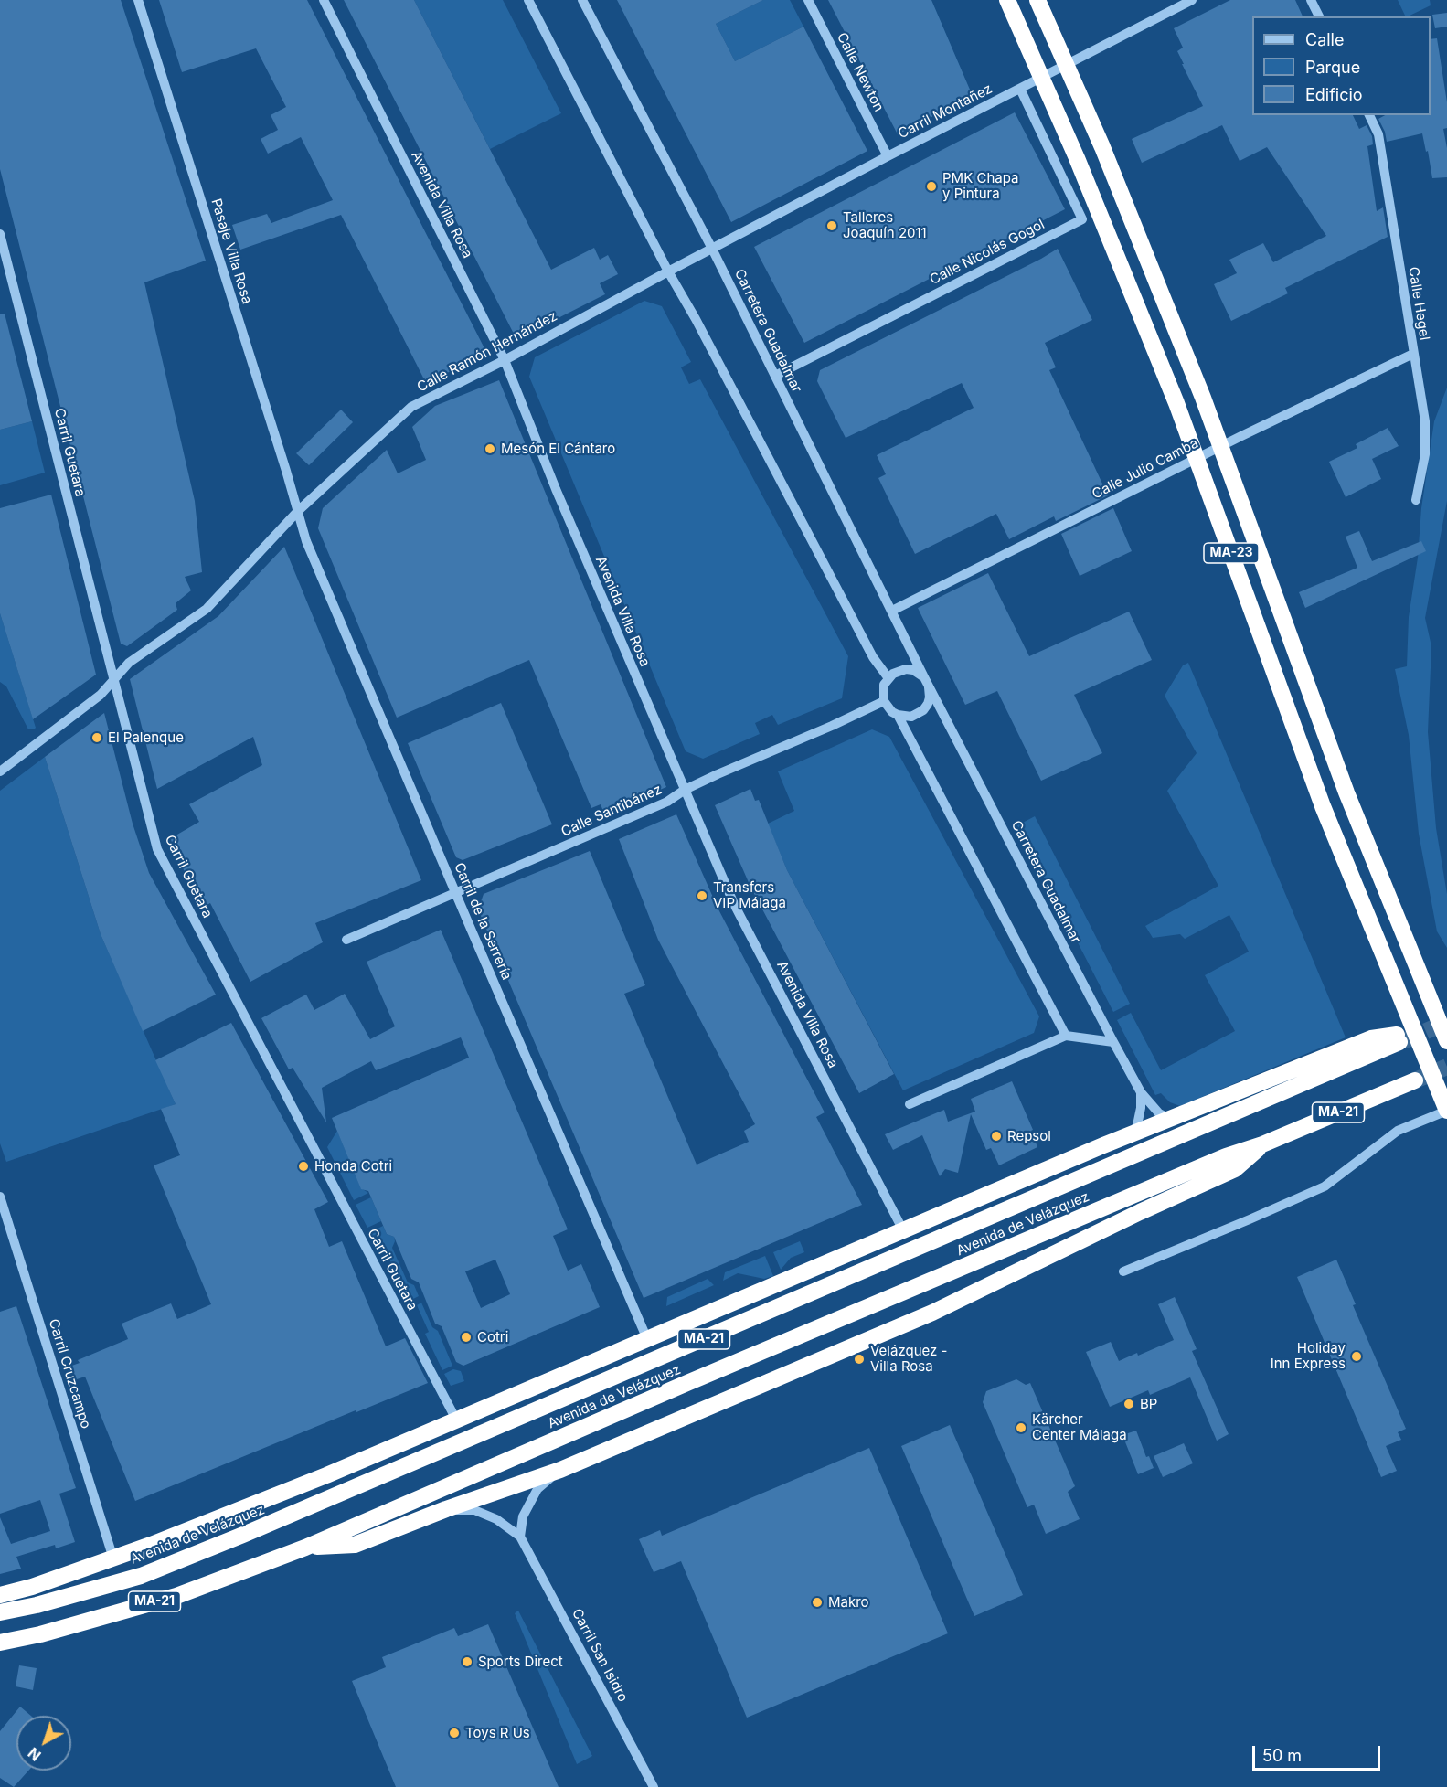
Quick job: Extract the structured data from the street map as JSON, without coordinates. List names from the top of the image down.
{
  "streets": {
    "highway": ["MA-23", "MA-21", "Avenida de Velázquez"],
    "street": [
      "Calle Newton",
      "Carril Montañez",
      "Avenida Villa Rosa",
      "Pasaje Villa Rosa",
      "Calle Nicolás Gogol",
      "Calle Hegel",
      "Carretera Guadalmar",
      "Calle Ramón Hernández",
      "Carril Guetara",
      "Calle Julio Camba",
      "Calle Santibánez",
      "Carril de la Serrería",
      "Carril Cruzcampo",
      "Carril San Isidro"
    ]
  },
  "crossings": [
    ["Calle Newton", "Carril Montañez"],
    ["Carril Montañez", "Calle Nicolás Gogol"],
    ["Carril Montañez", "Carretera Guadalmar"],
    ["Carril Montañez", "Calle Ramón Hernández"],
    ["Avenida Villa Rosa", "Calle Ramón Hernández"],
    ["Avenida Villa Rosa", "Calle Santibánez"],
    ["Pasaje Villa Rosa", "Calle Ramón Hernández"],
    ["Pasaje Villa Rosa", "Carril de la Serrería"],
    ["Calle Nicolás Gogol", "Carretera Guadalmar"],
    ["Calle Hegel", "Calle Julio Camba"],
    ["Carretera Guadalmar", "Calle Ramón Hernández"],
    ["Carretera Guadalmar", "Calle Julio Camba"],
    ["Carretera Guadalmar", "Calle Santibánez"],
    ["Carretera Guadalmar", "Avenida de Velázquez"],
    ["Calle Ramón Hernández", "Carril Guetara"],
    ["Calle Ramón Hernández", "Carril de la Serrería"],
    ["Calle Santibánez", "Carril de la Serrería"]
  ],
  "places": [
    "PMK Chapa y Pintura",
    "Talleres Joaquín 2011",
    "Mesón El Cántaro",
    "El Palenque",
    "Transfers VIP Málaga",
    "Repsol",
    "Honda Cotri",
    "Cotri",
    "Holiday Inn Express",
    "Velázquez - Villa Rosa",
    "BP",
    "Kärcher Center Málaga",
    "Makro",
    "Sports Direct",
    "Toys R Us"
  ],
  "legend": ["Calle", "Parque", "Edificio"],
  "scale_bar": "50 m",
  "north": "bottom left"
}
